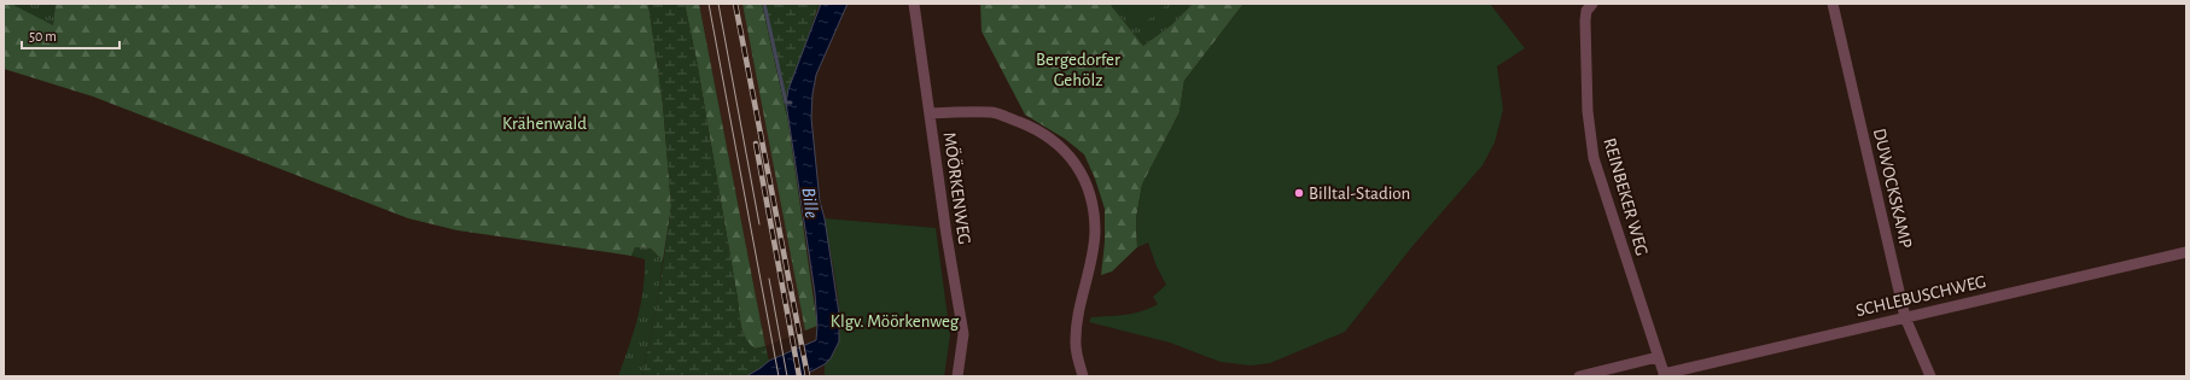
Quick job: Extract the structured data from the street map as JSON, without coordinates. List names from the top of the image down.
{
  "streets": {
    "street": [
      "MÖÖRKENWEG",
      "DUWOCKSKAMP",
      "REINBEKER WEG",
      "SCHLEBUSCHWEG"
    ]
  },
  "crossings": [
    ["DUWOCKSKAMP", "SCHLEBUSCHWEG"],
    ["REINBEKER WEG", "SCHLEBUSCHWEG"]
  ],
  "water": ["Bille"],
  "parks": ["Bergedorfer Gehölz", "Krähenwald", "Klgv. Möörkenweg"],
  "places": ["Billtal-Stadion"],
  "scale_bar": "50 m"
}
